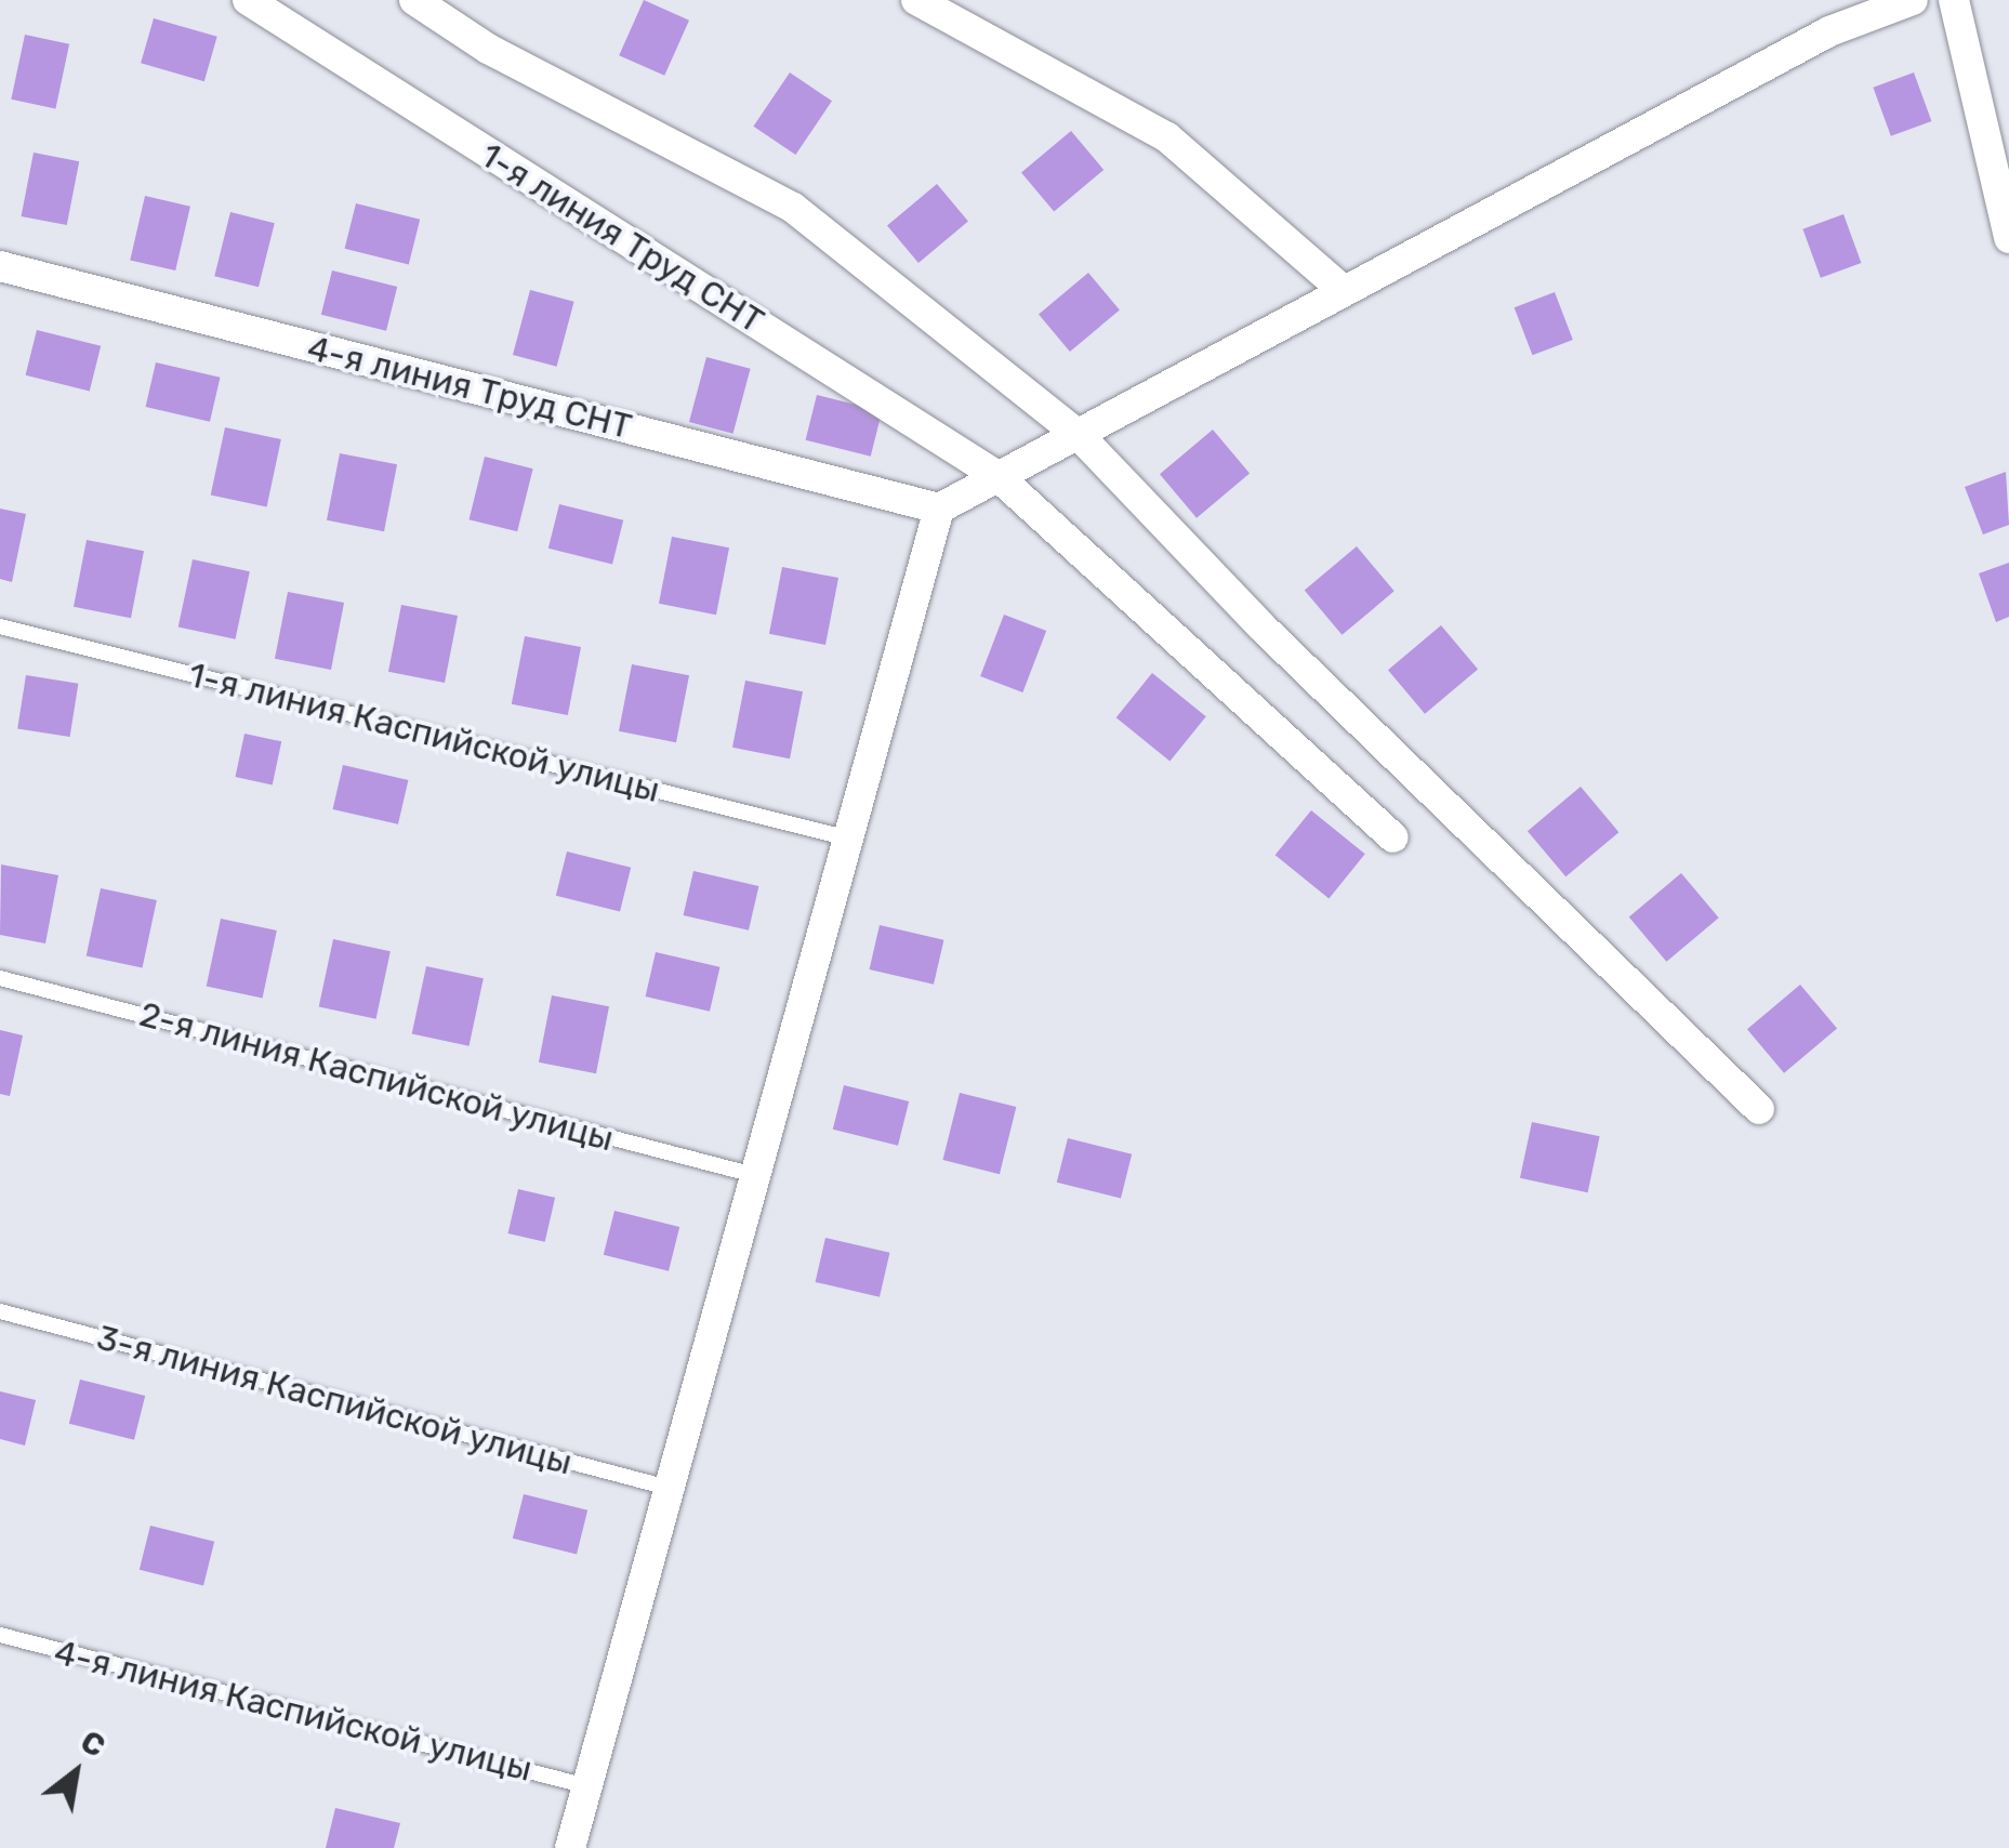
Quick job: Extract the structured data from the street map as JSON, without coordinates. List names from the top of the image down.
{
  "streets": {
    "street": ["1-я линия Труд СНТ", "4-я линия Труд СНТ"],
    "lane": [
      "1-я линия Каспийской улицы",
      "2-я линия Каспийской улицы",
      "3-я линия Каспийской улицы",
      "4-я линия Каспийской улицы"
    ]
  },
  "north": "top right"
}
